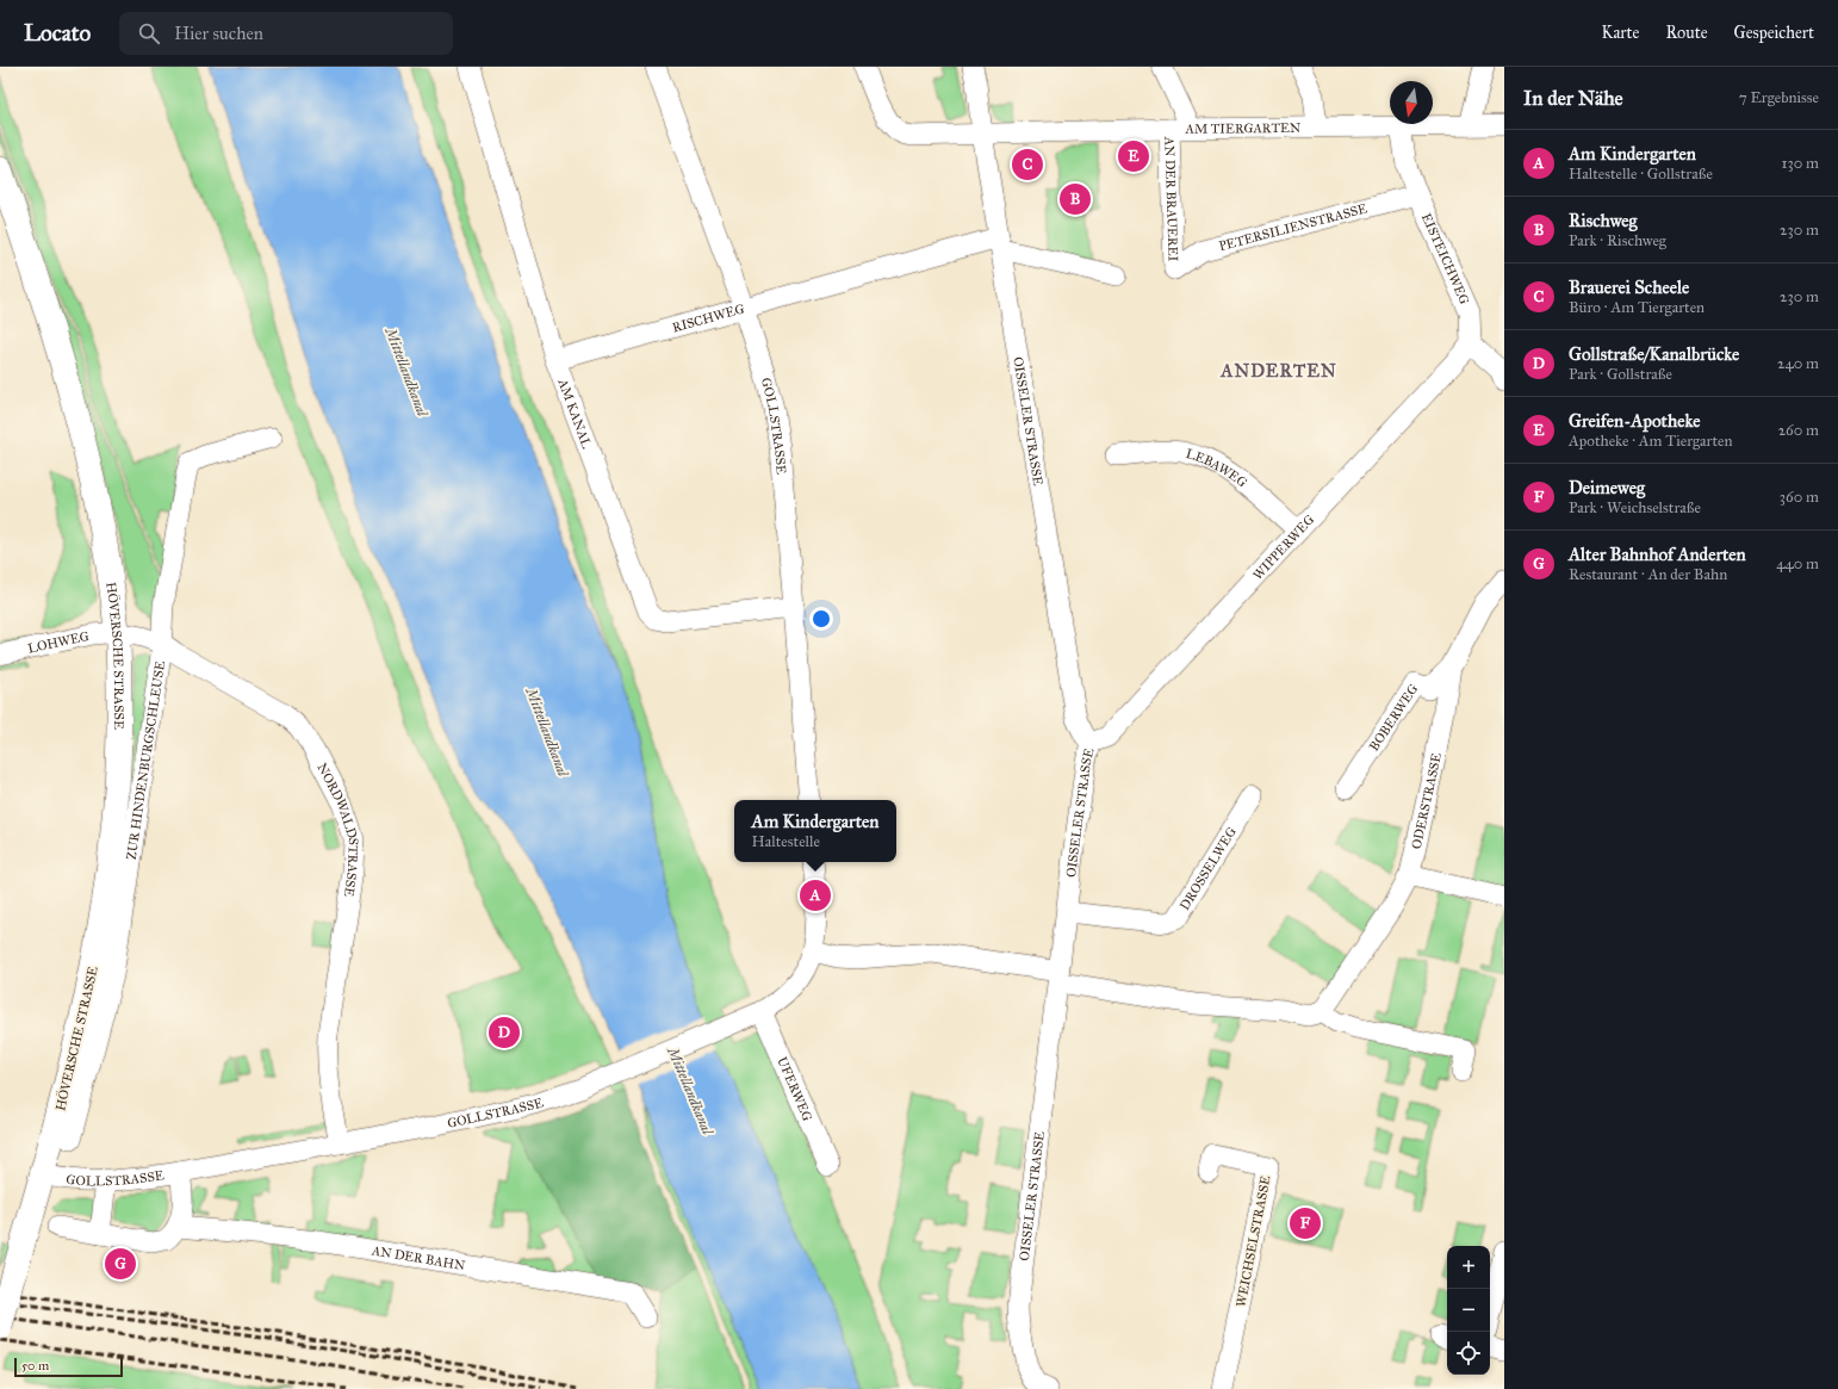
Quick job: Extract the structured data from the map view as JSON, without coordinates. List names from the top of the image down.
{
  "streets": {
    "main road": ["HÖVERSCHE STRASSE"],
    "street": [
      "AM TIERGARTEN",
      "AN DER BRAUEREI",
      "PETERSILIENSTRASSE",
      "EISTEICHWEG",
      "RISCHWEG",
      "AM KANAL",
      "OISSELER STRASSE",
      "GOLLSTRASSE",
      "LEBAWEG",
      "WIPPERWEG",
      "LOHWEG",
      "BOBERWEG",
      "ZUR HINDENBURGSCHLEUSE",
      "ODERSTRASSE",
      "NORDWALDSTRASSE",
      "DROSSELWEG",
      "UFERWEG",
      "WEICHSELSTRASSE",
      "AN DER BAHN"
    ]
  },
  "crossings": [
    ["AM TIERGARTEN", "AN DER BRAUEREI"],
    ["AM TIERGARTEN", "EISTEICHWEG"],
    ["AM TIERGARTEN", "OISSELER STRASSE"],
    ["AN DER BRAUEREI", "PETERSILIENSTRASSE"],
    ["PETERSILIENSTRASSE", "EISTEICHWEG"],
    ["EISTEICHWEG", "WIPPERWEG"],
    ["RISCHWEG", "AM KANAL"],
    ["RISCHWEG", "OISSELER STRASSE"],
    ["RISCHWEG", "GOLLSTRASSE"],
    ["AM KANAL", "GOLLSTRASSE"],
    ["OISSELER STRASSE", "WIPPERWEG"],
    ["OISSELER STRASSE", "DROSSELWEG"],
    ["GOLLSTRASSE", "HÖVERSCHE STRASSE"],
    ["GOLLSTRASSE", "NORDWALDSTRASSE"],
    ["GOLLSTRASSE", "UFERWEG"],
    ["LEBAWEG", "WIPPERWEG"],
    ["LOHWEG", "HÖVERSCHE STRASSE"],
    ["LOHWEG", "NORDWALDSTRASSE"],
    ["HÖVERSCHE STRASSE", "ZUR HINDENBURGSCHLEUSE"],
    ["HÖVERSCHE STRASSE", "NORDWALDSTRASSE"],
    ["BOBERWEG", "ODERSTRASSE"],
    ["ZUR HINDENBURGSCHLEUSE", "NORDWALDSTRASSE"]
  ],
  "districts": ["ANDERTEN"],
  "water": ["Mittellandkanal"],
  "scale_bar": "50 m",
  "north": "bottom",
  "page": {
    "header": "Locato",
    "search": "Hier suchen",
    "nav": ["Karte", "Route", "Gespeichert"],
    "heading": ["In der Nähe", "7 Ergebnisse"],
    "list": [
      {
        "mark": "A",
        "name": "Am Kindergarten",
        "note": "Haltestelle · Gollstraße",
        "value": "130 m"
      },
      {
        "mark": "B",
        "name": "Rischweg",
        "note": "Park · Rischweg",
        "value": "230 m"
      },
      {
        "mark": "C",
        "name": "Brauerei Scheele",
        "note": "Büro · Am Tiergarten",
        "value": "230 m"
      },
      {
        "mark": "D",
        "name": "Gollstraße/Kanalbrücke",
        "note": "Park · Gollstraße",
        "value": "240 m"
      },
      {
        "mark": "E",
        "name": "Greifen-Apotheke",
        "note": "Apotheke · Am Tiergarten",
        "value": "260 m"
      },
      {
        "mark": "F",
        "name": "Deimeweg",
        "note": "Park · Weichselstraße",
        "value": "360 m"
      },
      {
        "mark": "G",
        "name": "Alter Bahnhof Anderten",
        "note": "Restaurant · An der Bahn",
        "value": "440 m"
      }
    ],
    "pins": [
      "E",
      "C",
      "B",
      "A",
      "D",
      "F",
      "G"
    ],
    "popup": ["Am Kindergarten", "Haltestelle"],
    "map_buttons": ["+", "−"],
    "scale": "50 m"
  }
}
